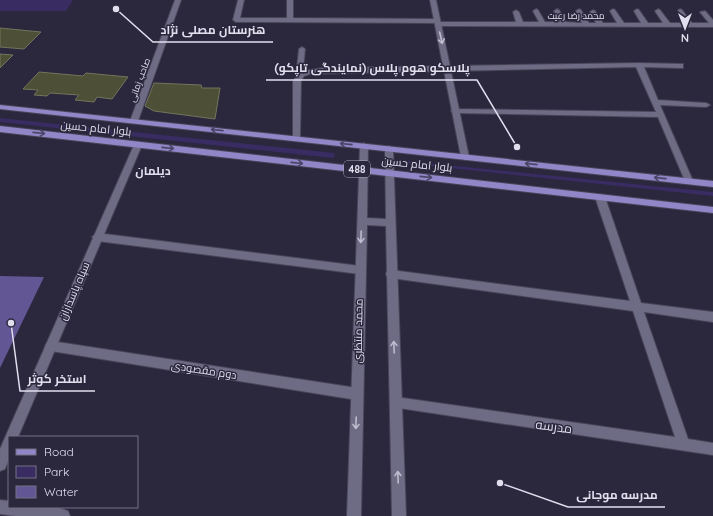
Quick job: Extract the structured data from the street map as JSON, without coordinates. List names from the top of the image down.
{
  "streets": {
    "main road": ["بلوار امام حسین", "488"],
    "street": [
      "محمد رضا رعیت",
      "صاحب زمانی",
      "سپاه پاسداران",
      "محمد منتظری",
      "دوم مقصودی",
      "مدرسه"
    ]
  },
  "crossings": [
    ["صاحب زمانی", "بلوار امام حسین"],
    ["بلوار امام حسین", "سپاه پاسداران"],
    ["بلوار امام حسین", "محمد منتظری"],
    ["سپاه پاسداران", "دوم مقصودی"],
    ["محمد منتظری", "دوم مقصودی"]
  ],
  "districts": ["دیلمان"],
  "places": [
    "هنرستان مصلی نژاد",
    "پلاسکو هوم پلاس (نمایندگی تاپکو)",
    "استخر کوثر",
    "مدرسه موجانی"
  ],
  "legend": ["Road", "Park", "Water"],
  "north": "bottom"
}
